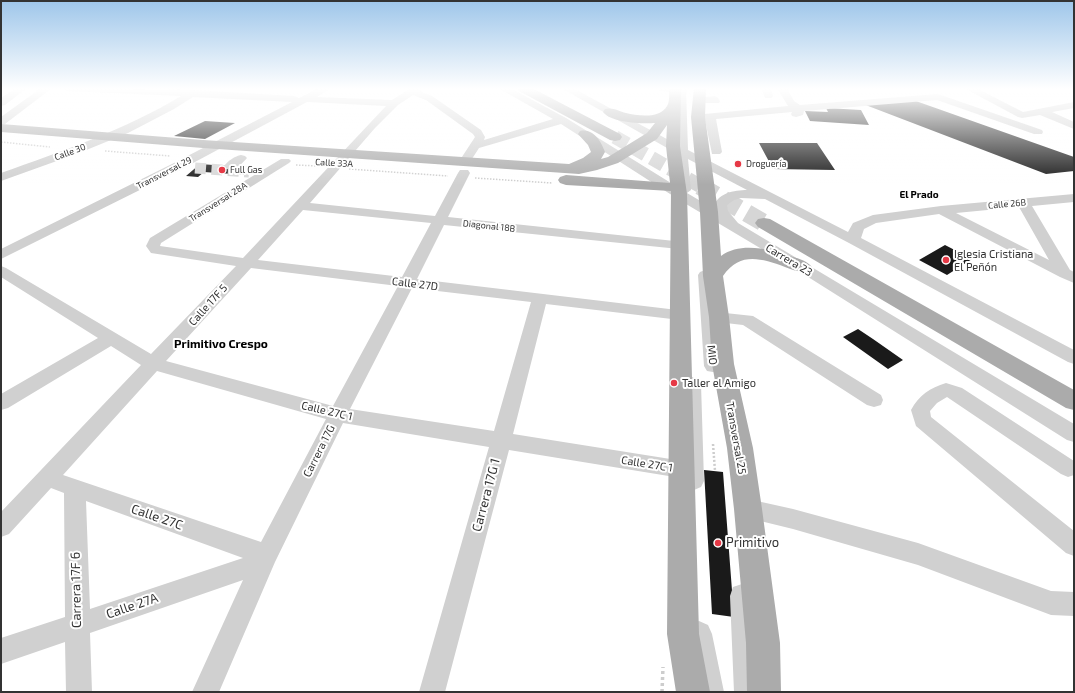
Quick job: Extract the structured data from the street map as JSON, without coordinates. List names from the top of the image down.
{
  "streets": {
    "main road": ["Calle 33A", "Carrera 23", "Transversal 25"],
    "street": [
      "Calle 30",
      "Transversal 29",
      "Transversal 28A",
      "Calle 26B",
      "Diagonal 18B",
      "Calle 27D",
      "Calle 17F 5",
      "MIO",
      "Calle 27C 1",
      "Carrera 17G",
      "Carrera 17G 1",
      "Calle 27C",
      "Carrera 17F 6",
      "Calle 27A"
    ]
  },
  "crossings": [
    ["Calle 30", "Calle 33A"],
    ["Calle 33A", "Transversal 29"],
    ["Calle 33A", "Transversal 28A"],
    ["Calle 33A", "Carrera 23"],
    ["Calle 33A", "Calle 17F 5"],
    ["Calle 33A", "MIO"],
    ["Calle 33A", "Transversal 25"],
    ["Calle 33A", "Carrera 17G"],
    ["Transversal 28A", "Calle 27D"],
    ["Calle 26B", "Carrera 23"],
    ["Diagonal 18B", "Calle 17F 5"],
    ["Diagonal 18B", "Transversal 25"],
    ["Diagonal 18B", "Carrera 17G"],
    ["Carrera 23", "MIO"],
    ["Carrera 23", "Transversal 25"],
    ["Calle 27D", "Calle 17F 5"],
    ["Calle 27D", "Transversal 25"],
    ["Calle 27D", "Carrera 17G"],
    ["Calle 27D", "Carrera 17G 1"],
    ["Calle 17F 5", "Calle 27C 1"],
    ["Calle 17F 5", "Calle 27C"],
    ["MIO", "Transversal 25"],
    ["Calle 27C 1", "Transversal 25"],
    ["Calle 27C 1", "Carrera 17G"],
    ["Calle 27C 1", "Carrera 17G 1"],
    ["Carrera 17G", "Calle 27C"],
    ["Carrera 17G", "Calle 27A"],
    ["Calle 27C", "Carrera 17F 6"],
    ["Calle 27C", "Calle 27A"],
    ["Carrera 17F 6", "Calle 27A"]
  ],
  "districts": ["El Prado", "Primitivo Crespo"],
  "places": [
    "Droguería",
    "Full Gas",
    "Iglesia Cristiana El Peñón",
    "Taller el Amigo",
    "Primitivo"
  ]
}
